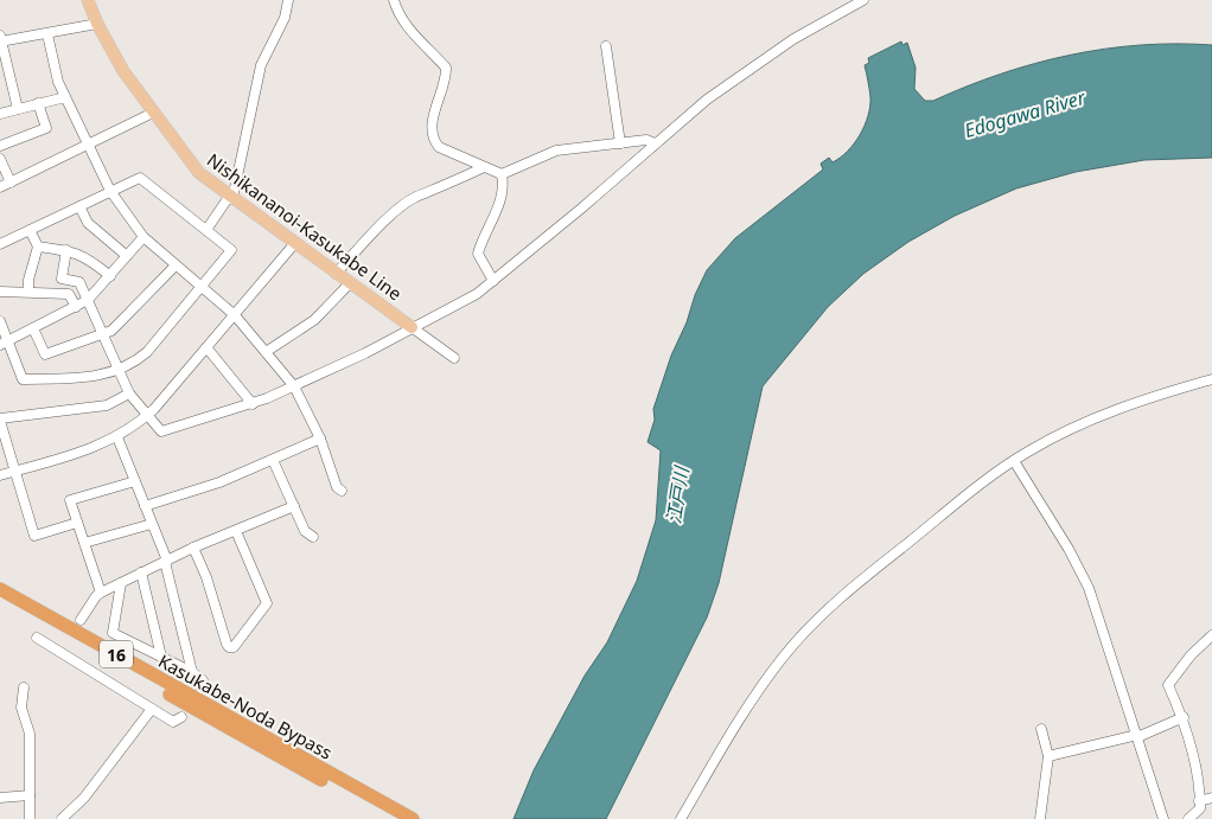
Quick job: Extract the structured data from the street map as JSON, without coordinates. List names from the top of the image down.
{
  "streets": {
    "highway": ["16", "Kasukabe-Noda Bypass"],
    "main road": ["Nishikananoi-Kasukabe Line"]
  },
  "water": ["Edogawa River", "江戸川"]
}
